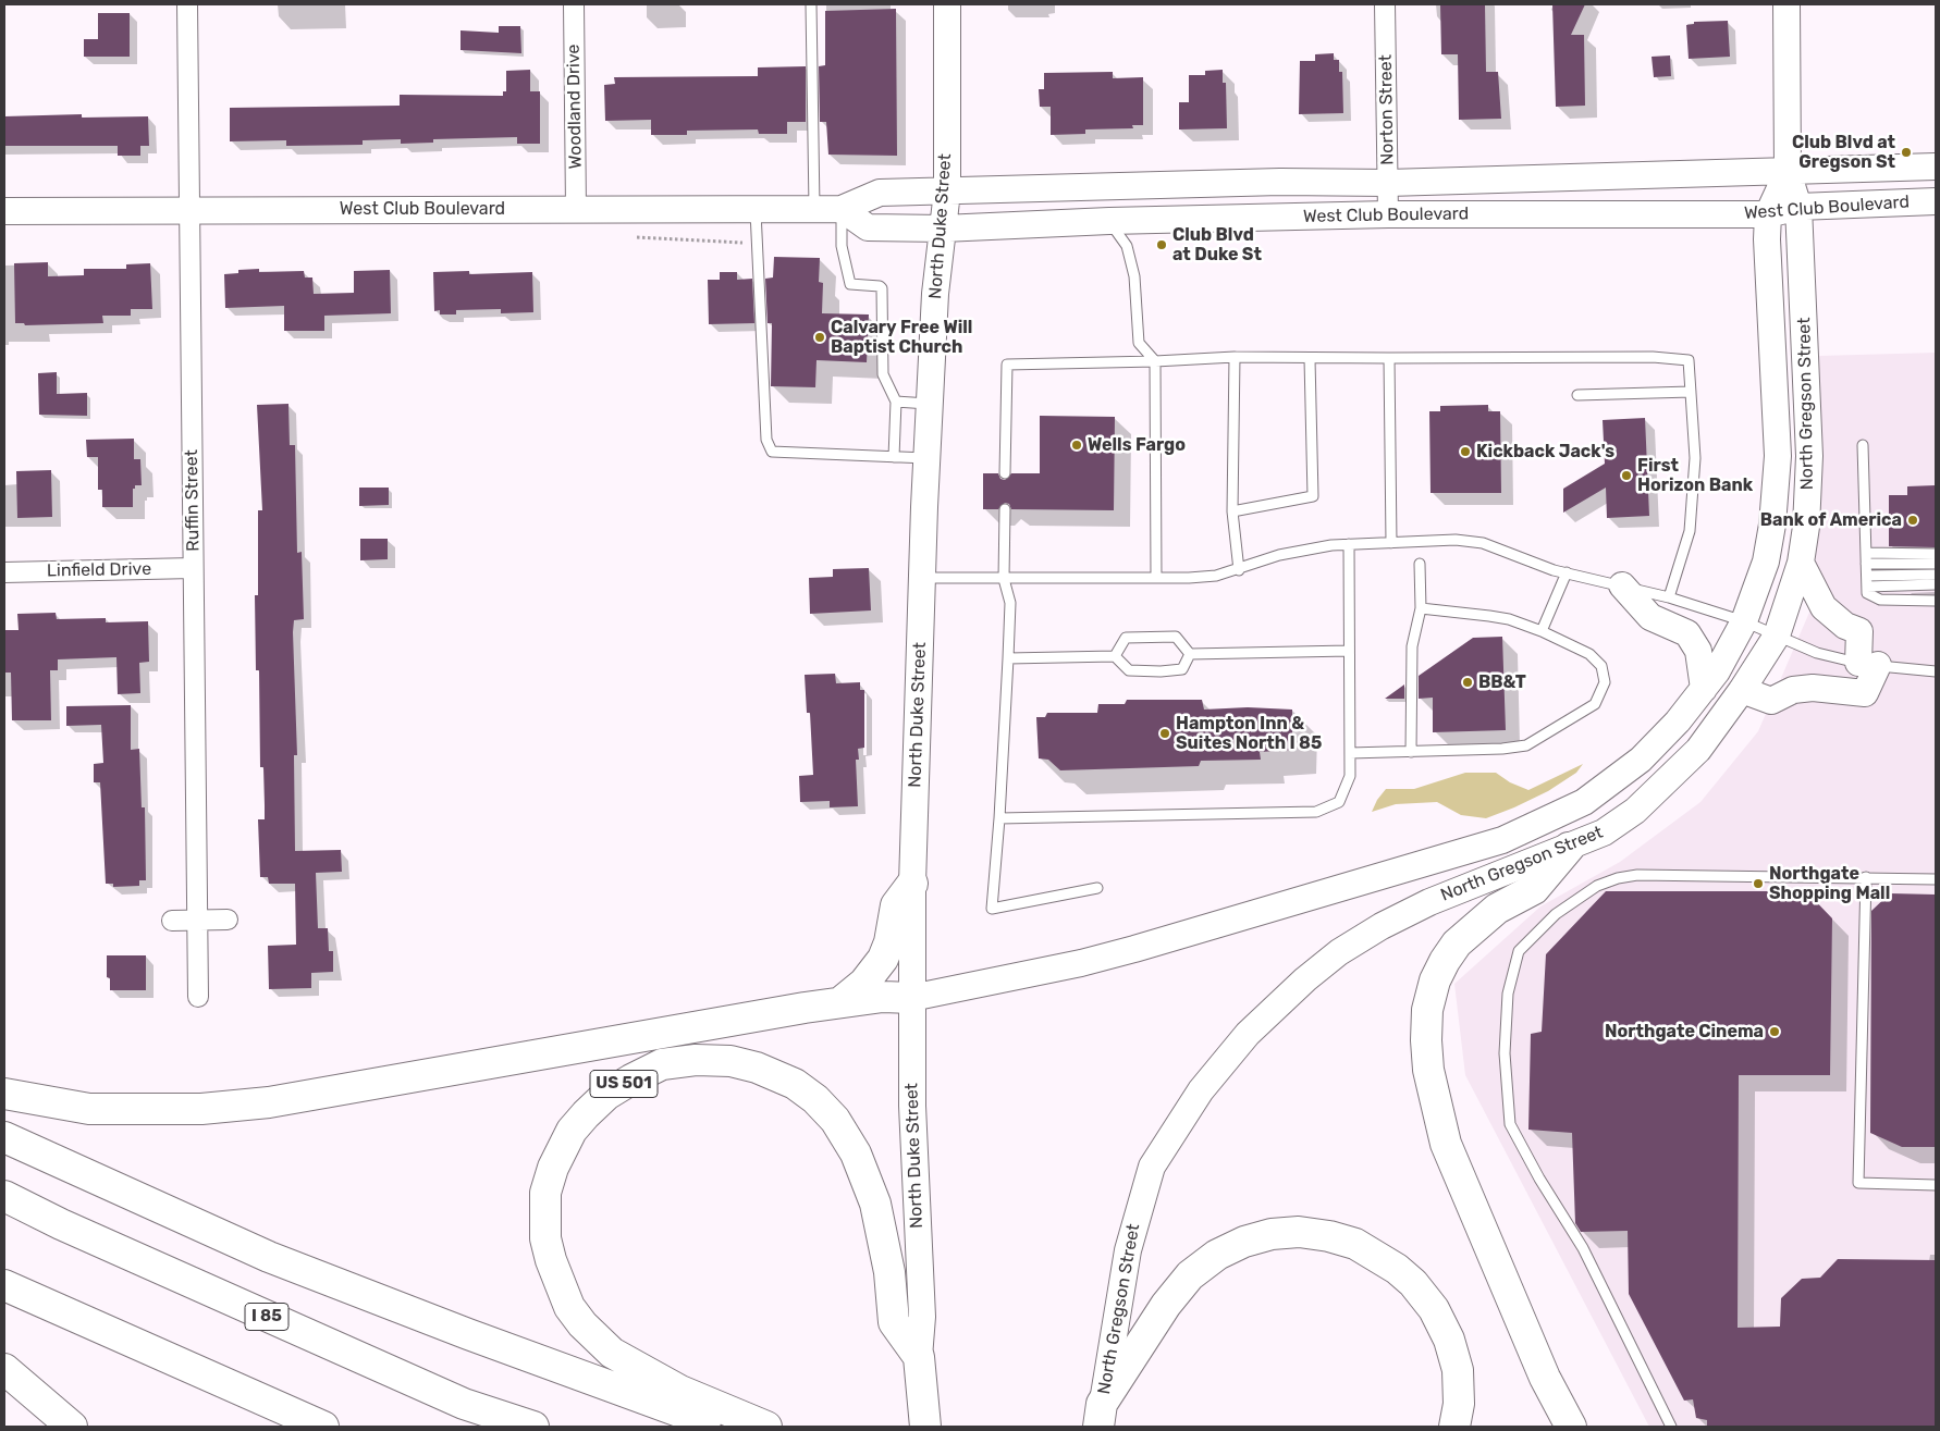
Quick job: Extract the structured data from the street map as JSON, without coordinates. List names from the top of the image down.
{
  "streets": {
    "highway": ["North Duke Street", "US 501", "I 85"],
    "main road": ["West Club Boulevard", "North Gregson Street"],
    "street": [
      "Woodland Drive",
      "Norton Street",
      "Ruffin Street",
      "Linfield Drive"
    ]
  },
  "crossings": [
    ["Woodland Drive", "West Club Boulevard"],
    ["Norton Street", "West Club Boulevard"],
    ["West Club Boulevard", "North Duke Street"],
    ["West Club Boulevard", "North Gregson Street"],
    ["West Club Boulevard", "Ruffin Street"],
    ["North Duke Street", "North Gregson Street"],
    ["North Duke Street", "US 501"],
    ["Ruffin Street", "Linfield Drive"]
  ],
  "places": [
    "Club Blvd at Gregson St",
    "Club Blvd at Duke St",
    "Calvary Free Will Baptist Church",
    "Wells Fargo",
    "Kickback Jack's",
    "First Horizon Bank",
    "Bank of America",
    "BB&T",
    "Hampton Inn & Suites North I 85",
    "Northgate Shopping Mall",
    "Northgate Cinema"
  ]
}
